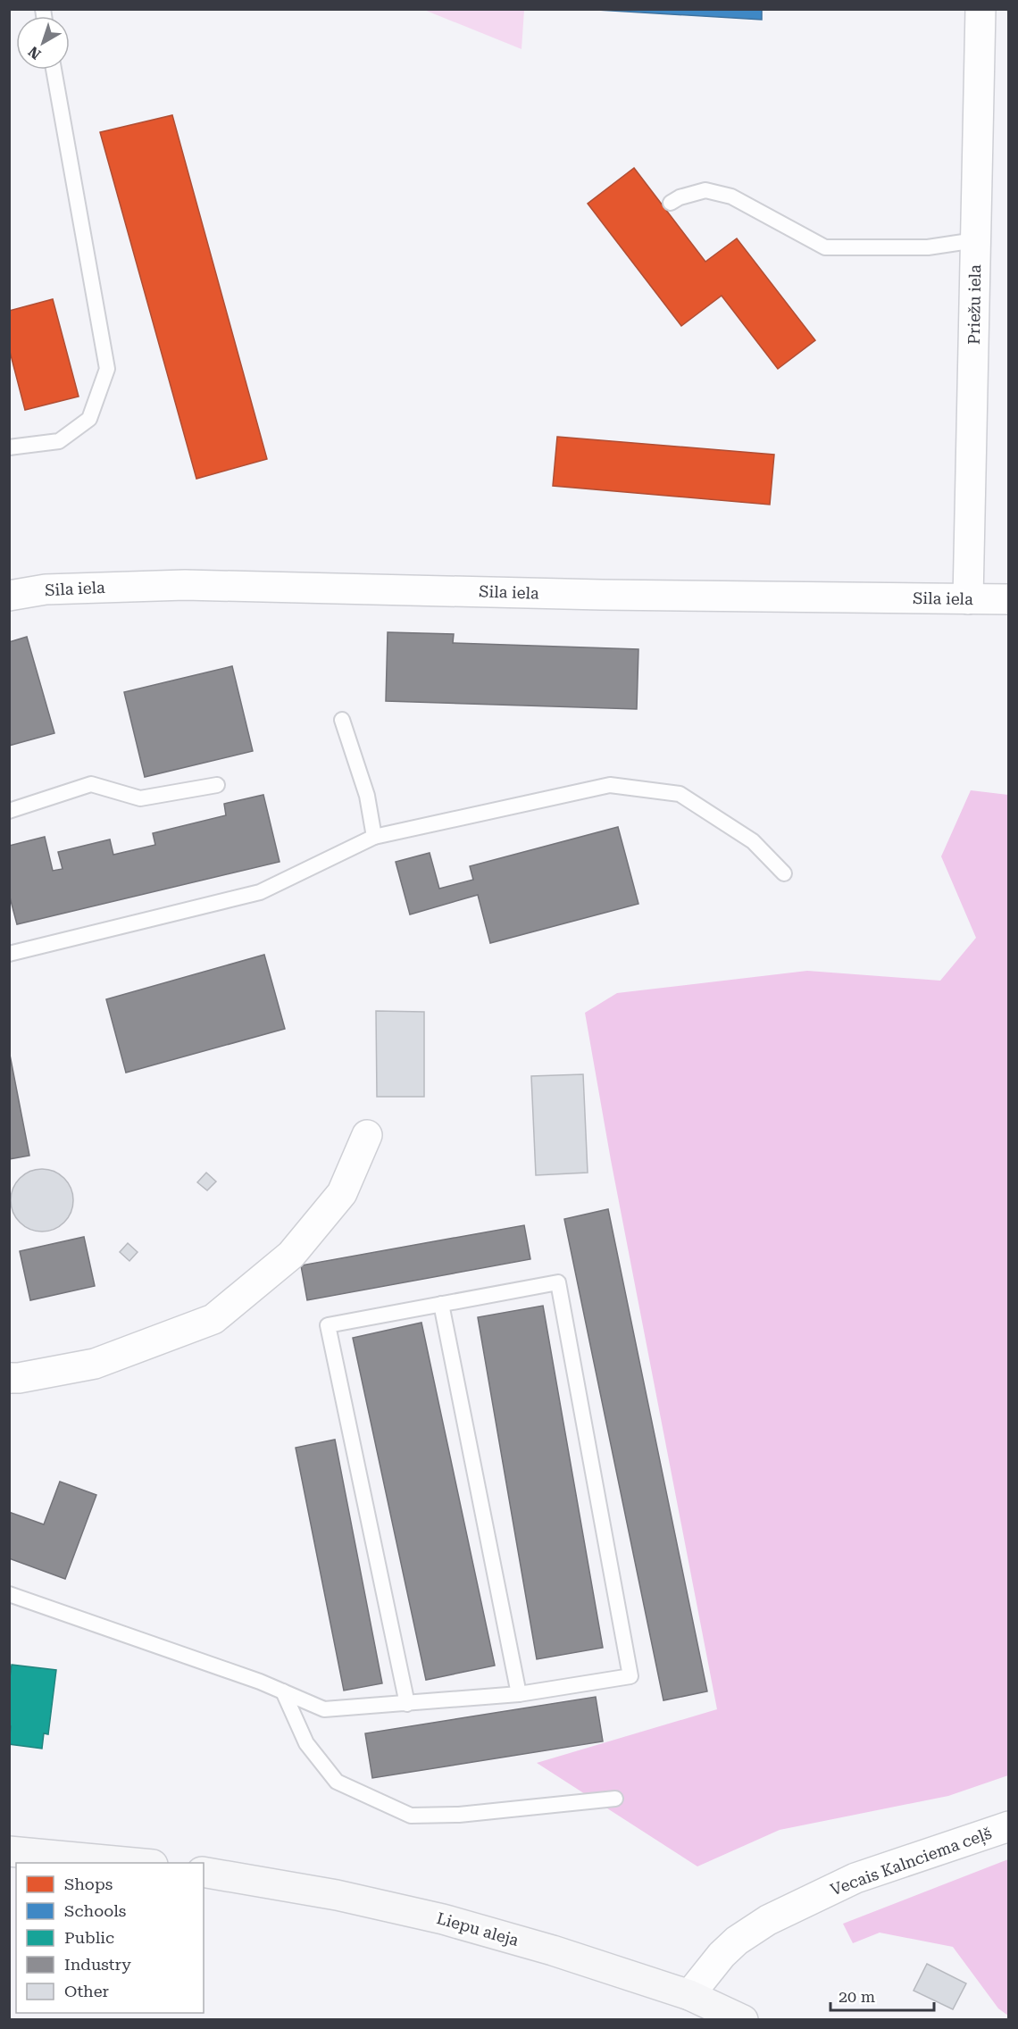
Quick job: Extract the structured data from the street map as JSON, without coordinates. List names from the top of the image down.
{
  "streets": {
    "street": [
      "Priežu iela",
      "Sila iela",
      "Vecais Kalnciema ceļš",
      "Liepu aleja"
    ]
  },
  "crossings": [
    ["Priežu iela", "Sila iela"],
    ["Vecais Kalnciema ceļš", "Liepu aleja"]
  ],
  "legend": [
    "Shops",
    "Schools",
    "Public",
    "Industry",
    "Other"
  ],
  "scale_bar": "20 m",
  "north": "bottom left"
}
